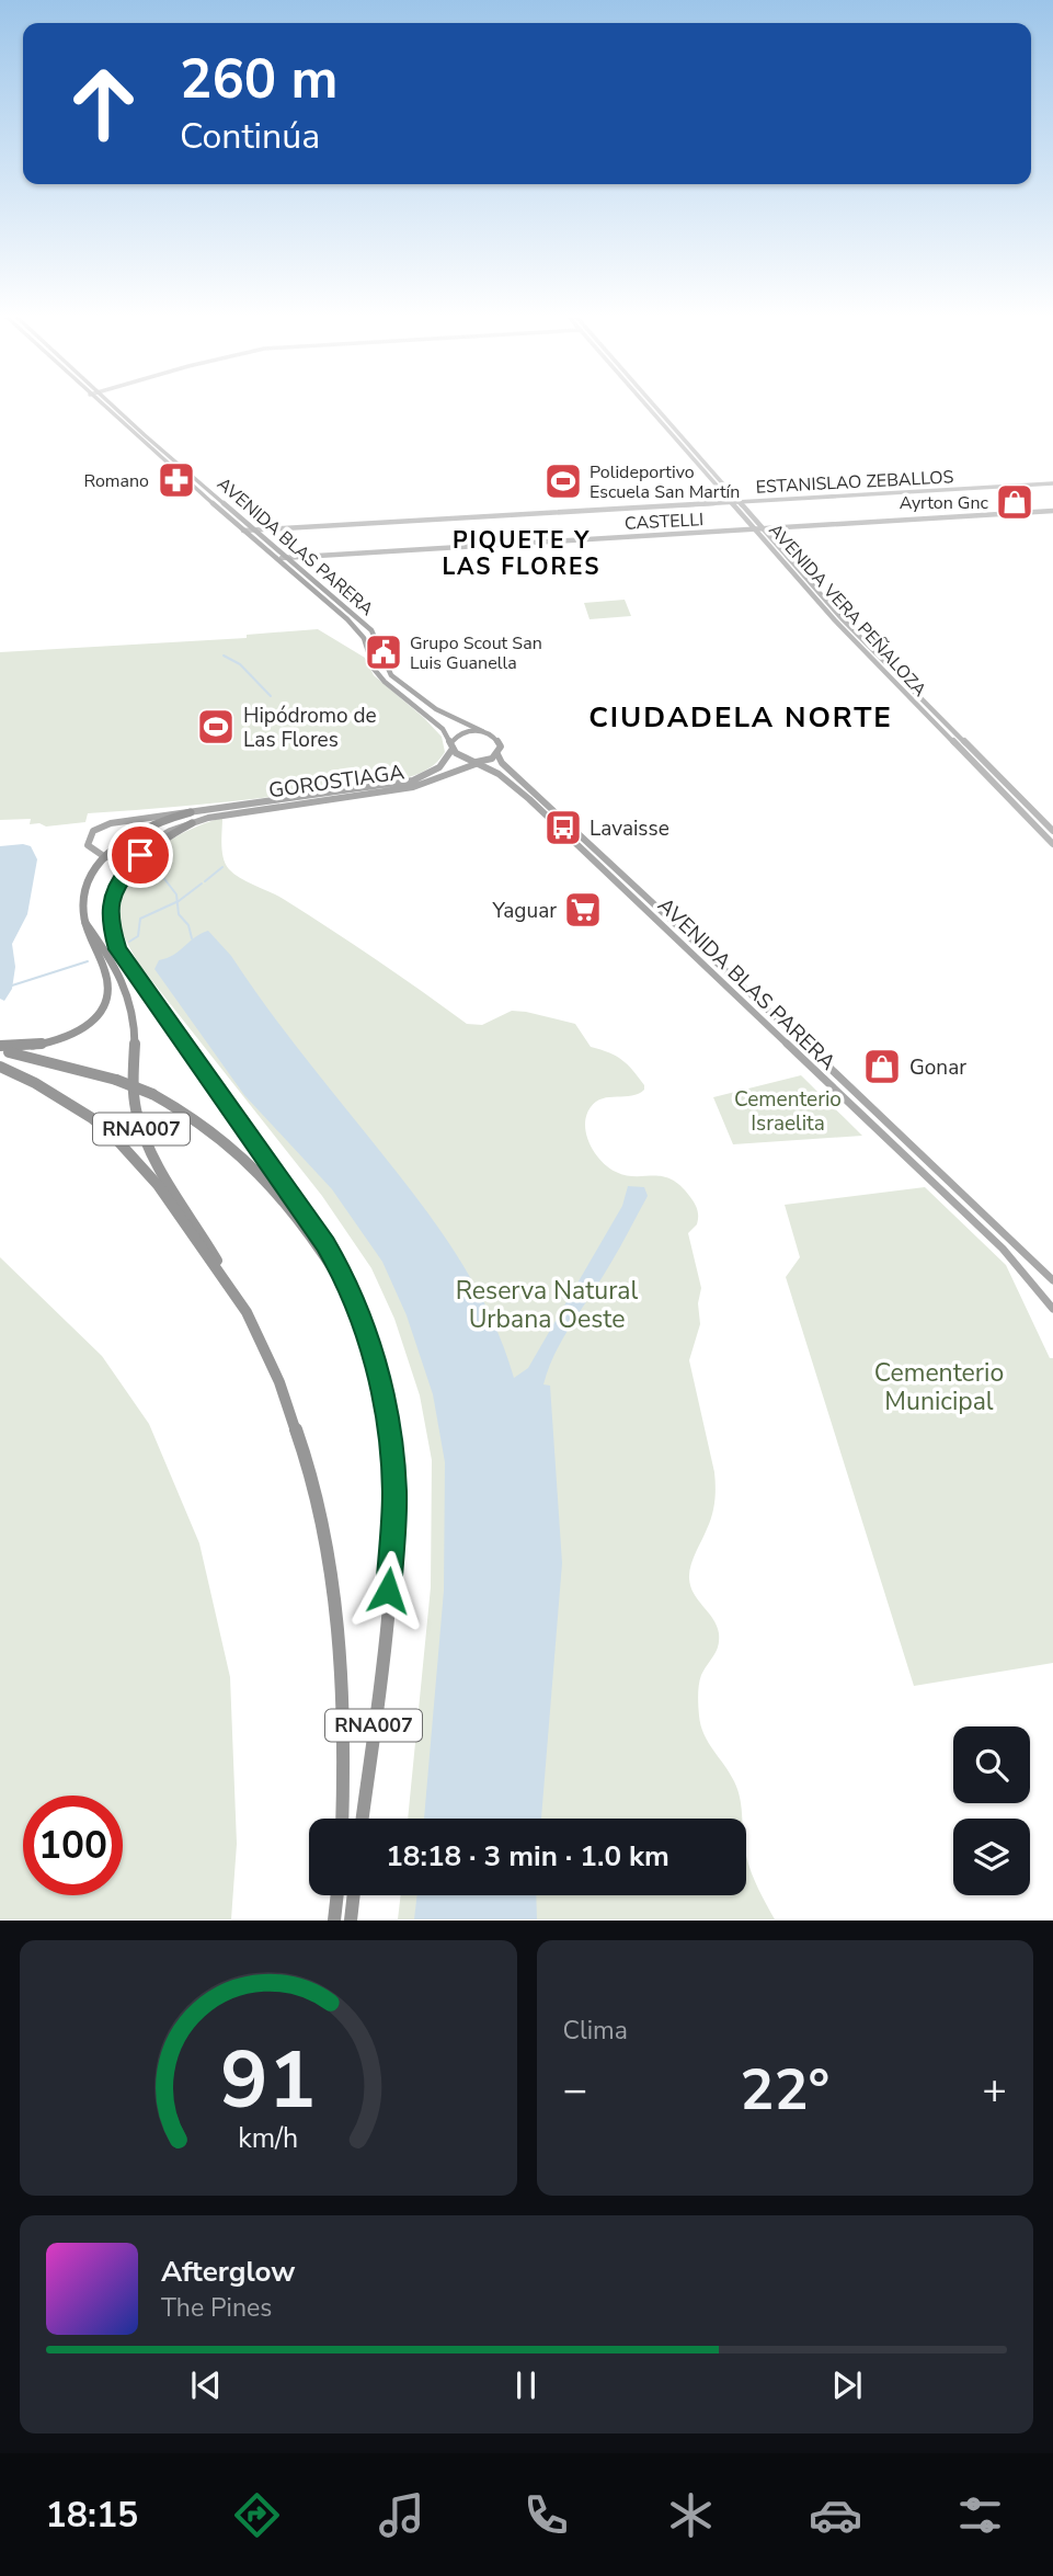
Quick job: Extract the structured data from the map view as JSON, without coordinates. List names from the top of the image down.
{
  "streets": {
    "highway": ["RNA007"],
    "main road": [
      "ESTANISLAO ZEBALLOS",
      "CASTELLI",
      "AVENIDA BLAS PARERA",
      "AVENIDA VERA PEÑALOZA",
      "GOROSTIAGA"
    ]
  },
  "crossings": [
    ["ESTANISLAO ZEBALLOS", "AVENIDA BLAS PARERA"],
    ["ESTANISLAO ZEBALLOS", "AVENIDA VERA PEÑALOZA"],
    ["CASTELLI", "AVENIDA BLAS PARERA"],
    ["CASTELLI", "AVENIDA VERA PEÑALOZA"],
    ["AVENIDA BLAS PARERA", "GOROSTIAGA"],
    ["GOROSTIAGA", "RNA007"]
  ],
  "districts": ["PIQUETE Y LAS FLORES", "CIUDADELA NORTE"],
  "parks": ["Cementerio Israelita", "Reserva Natural Urbana Oeste", "Cementerio Municipal"],
  "places": {
    "pharmacy": ["Romano"],
    "sports": ["Polideportivo Escuela San Martín", "Hipódromo de Las Flores"],
    "shop": ["Ayrton Gnc", "Gonar"],
    "public building": ["Grupo Scout San Luis Guanella"],
    "bus stop": ["Lavaisse"],
    "supermarket": ["Yaguar"]
  },
  "page": {
    "turn": ["260 m", "Continúa"],
    "limit": "100",
    "trip": "18:18 · 3 min · 1.0 km",
    "tile": "Clima",
    "heat": ["−", "22°", "+"],
    "song": ["Afterglow", "The Pines"],
    "tabs": "18:15",
    "gauge": ["91", "km/h"]
  }
}
